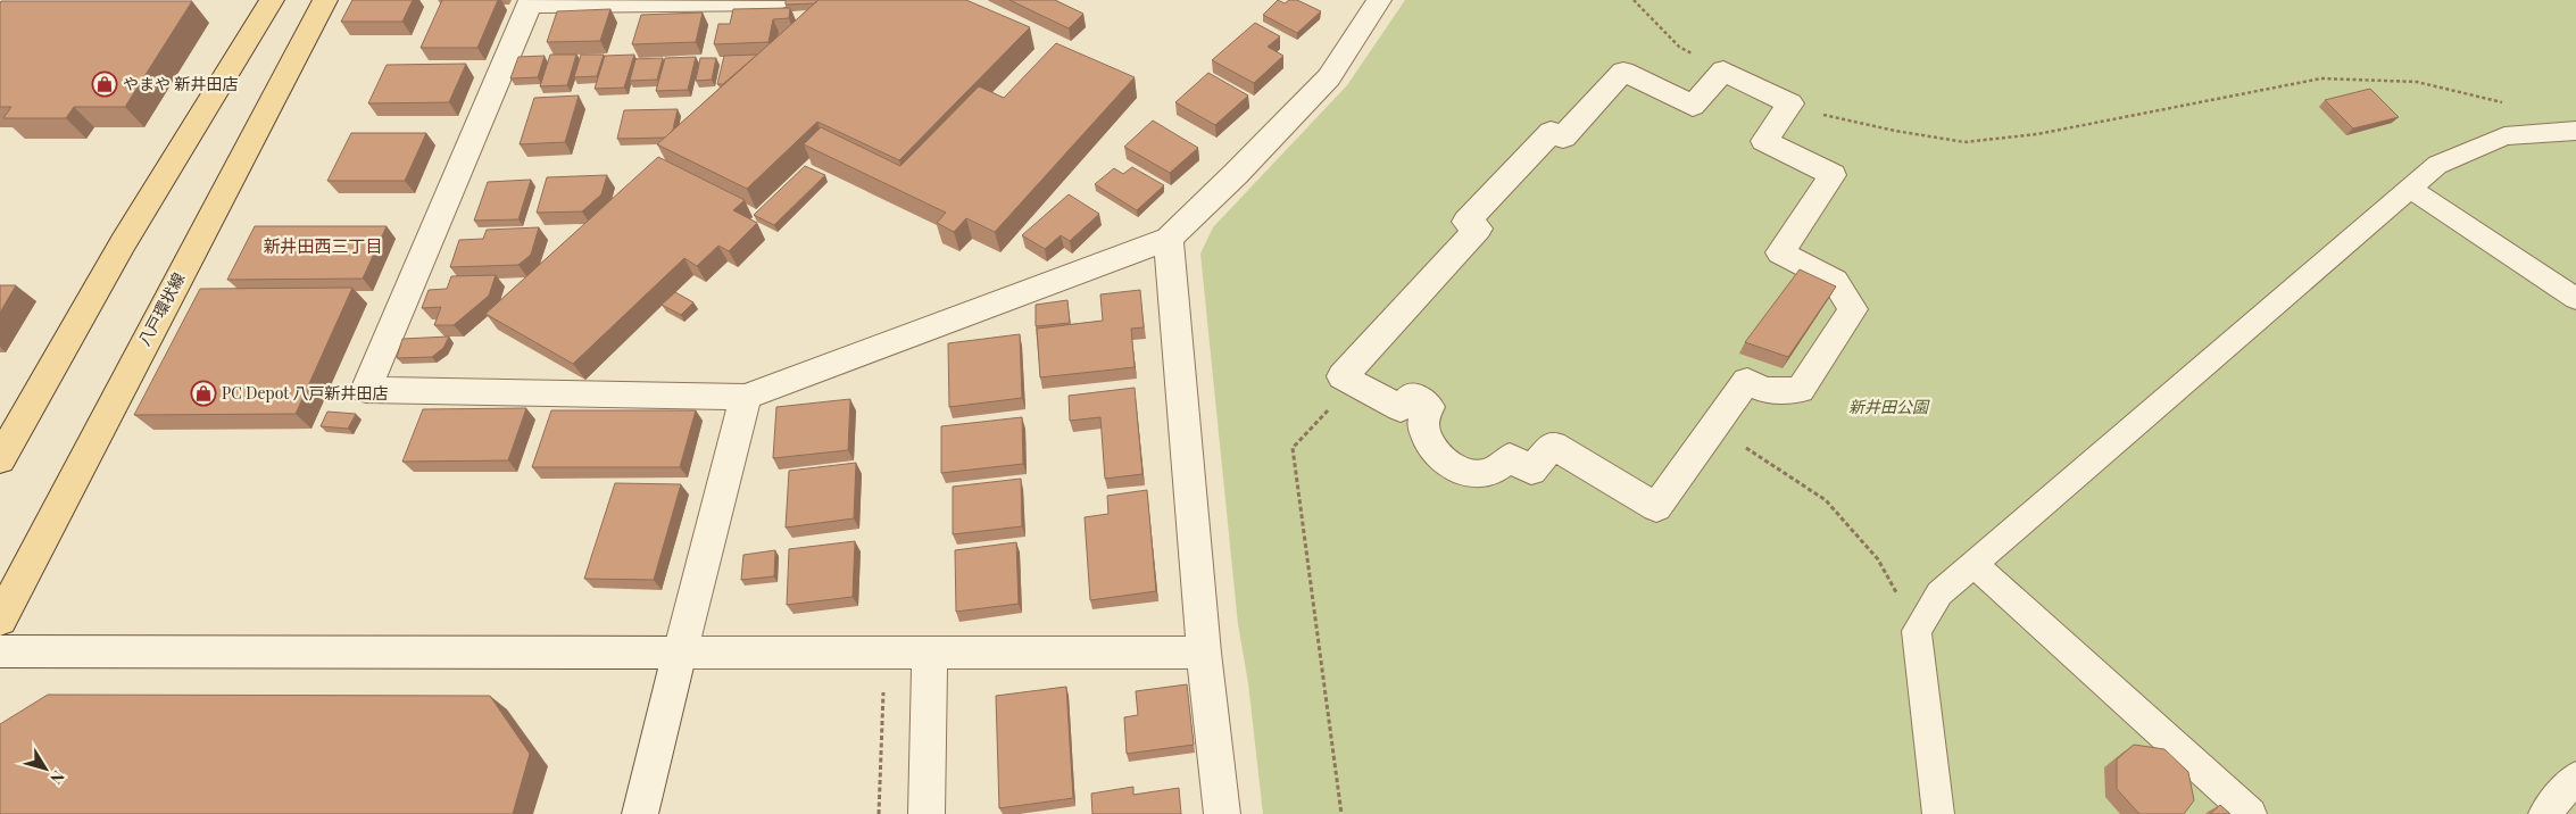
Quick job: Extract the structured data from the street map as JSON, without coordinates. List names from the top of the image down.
{
  "streets": {
    "main road": ["八戸環状線"]
  },
  "districts": ["新井田西三丁目"],
  "parks": ["新井田公園"],
  "places": {
    "shop": ["やまや 新井田店", "PC Depot 八戸新井田店"]
  },
  "north": "bottom right"
}
